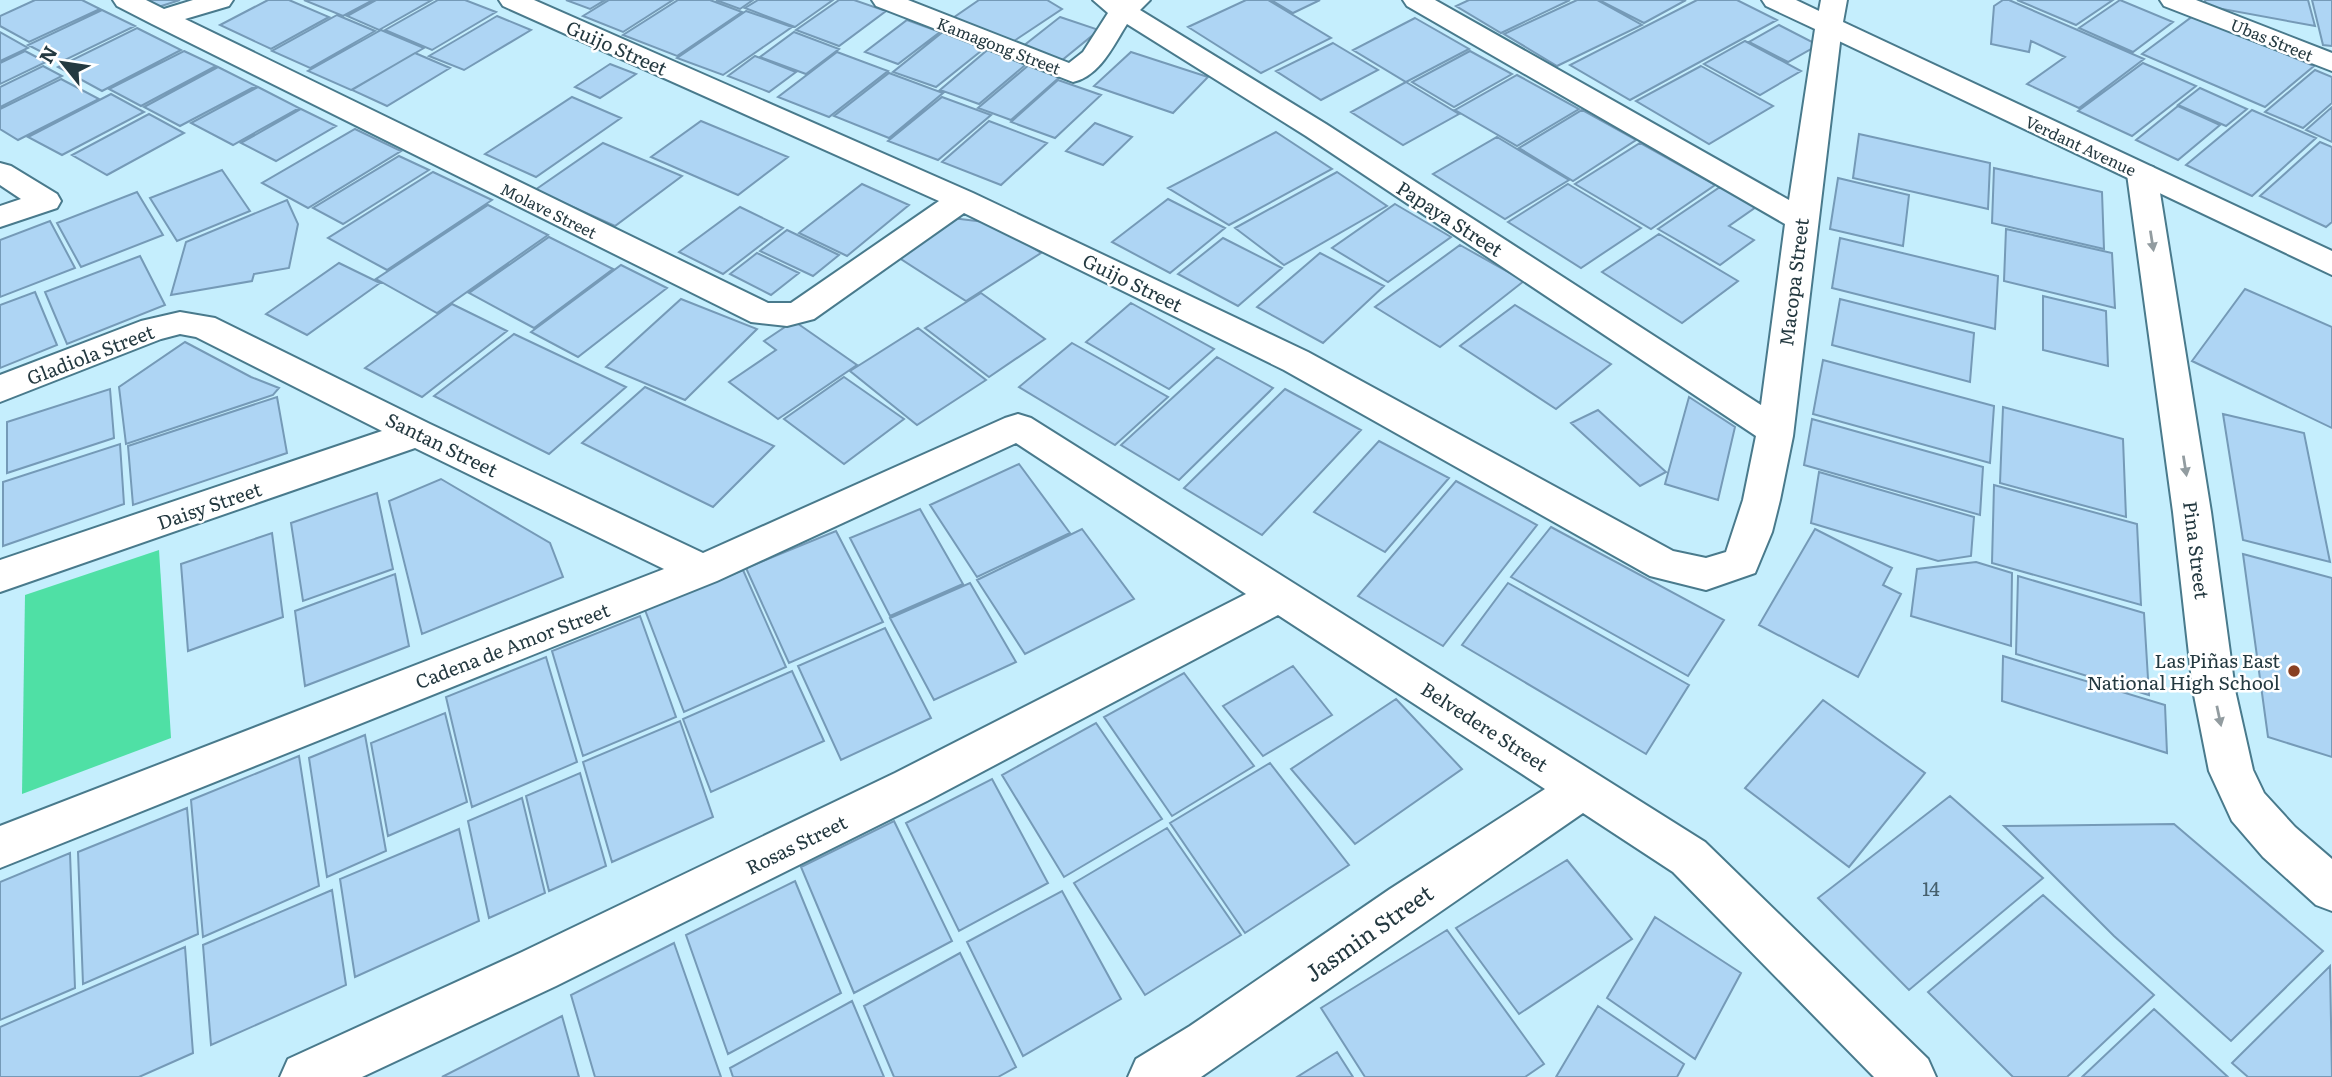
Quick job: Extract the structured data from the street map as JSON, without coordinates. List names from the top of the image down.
{
  "streets": {
    "street": [
      "Ubas Street",
      "Kamagong Street",
      "Guijo Street",
      "Verdant Avenue",
      "Molave Street",
      "Papaya Street",
      "Macopa Street",
      "Gladiola Street",
      "Santan Street",
      "Daisy Street",
      "Pina Street",
      "Cadena de Amor Street",
      "Belvedere Street",
      "Rosas Street",
      "Jasmin Street"
    ]
  },
  "crossings": [
    ["Kamagong Street", "Papaya Street"],
    ["Guijo Street", "Molave Street"],
    ["Guijo Street", "Macopa Street"],
    ["Verdant Avenue", "Macopa Street"],
    ["Verdant Avenue", "Pina Street"],
    ["Papaya Street", "Macopa Street"],
    ["Gladiola Street", "Santan Street"],
    ["Santan Street", "Daisy Street"],
    ["Santan Street", "Cadena de Amor Street"],
    ["Cadena de Amor Street", "Belvedere Street"],
    ["Belvedere Street", "Rosas Street"],
    ["Belvedere Street", "Jasmin Street"]
  ],
  "one_way": ["Pina Street"],
  "places": ["Las Piñas East National High School"],
  "house_numbers": ["14"],
  "north": "top left"
}
